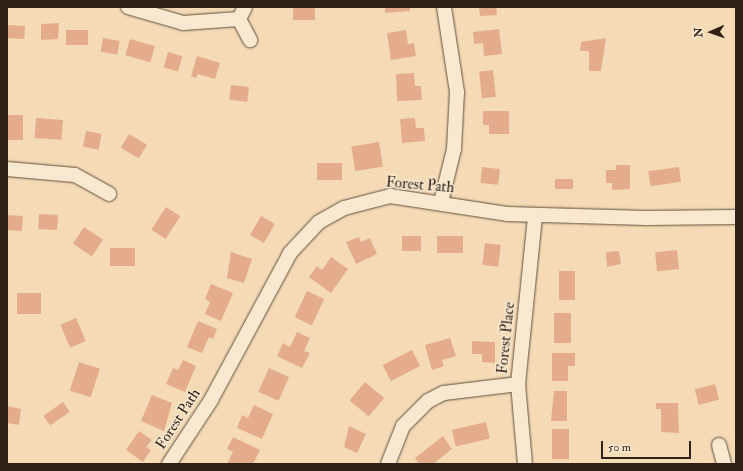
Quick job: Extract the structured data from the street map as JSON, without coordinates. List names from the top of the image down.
{
  "streets": {
    "street": ["Forest Path", "Forest Place"]
  },
  "crossings": [
    ["Forest Path", "Forest Place"]
  ],
  "scale_bar": "50 m",
  "north": "left"
}
